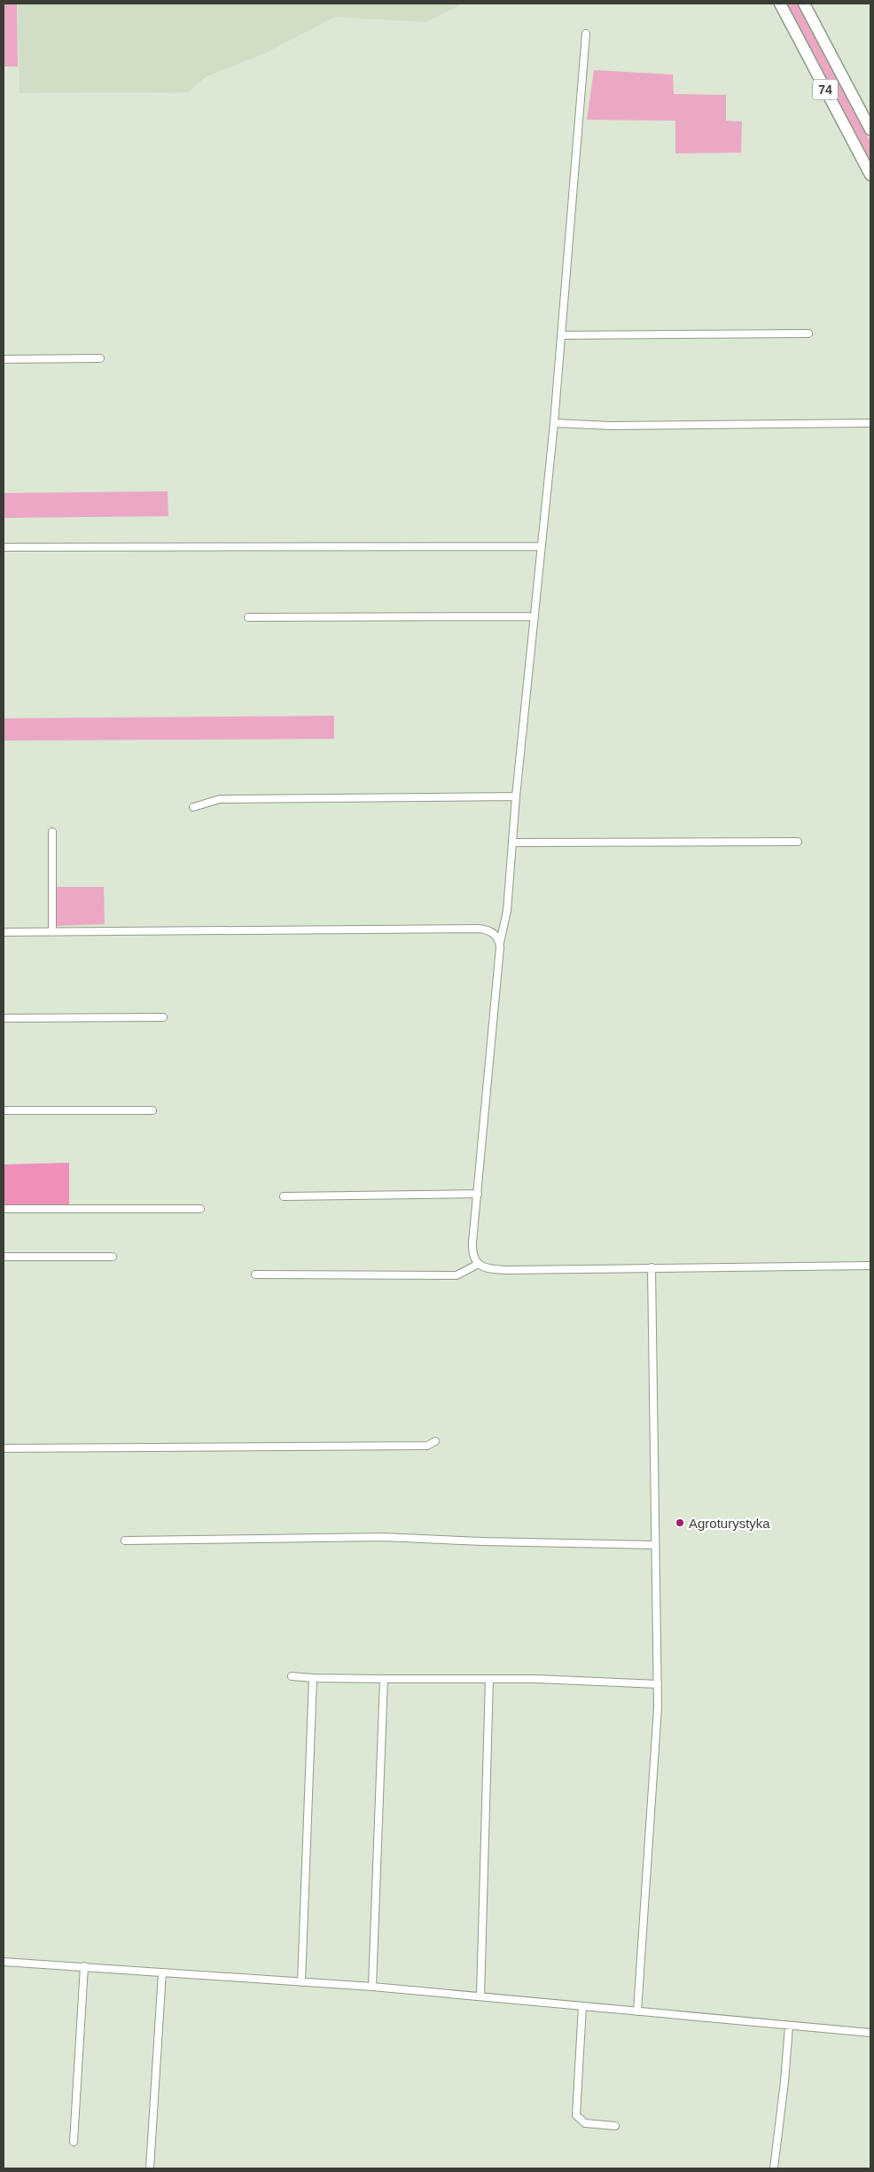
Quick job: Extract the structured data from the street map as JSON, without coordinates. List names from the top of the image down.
{
  "streets": {
    "main road": ["74"]
  },
  "places": ["Agroturystyka"]
}
